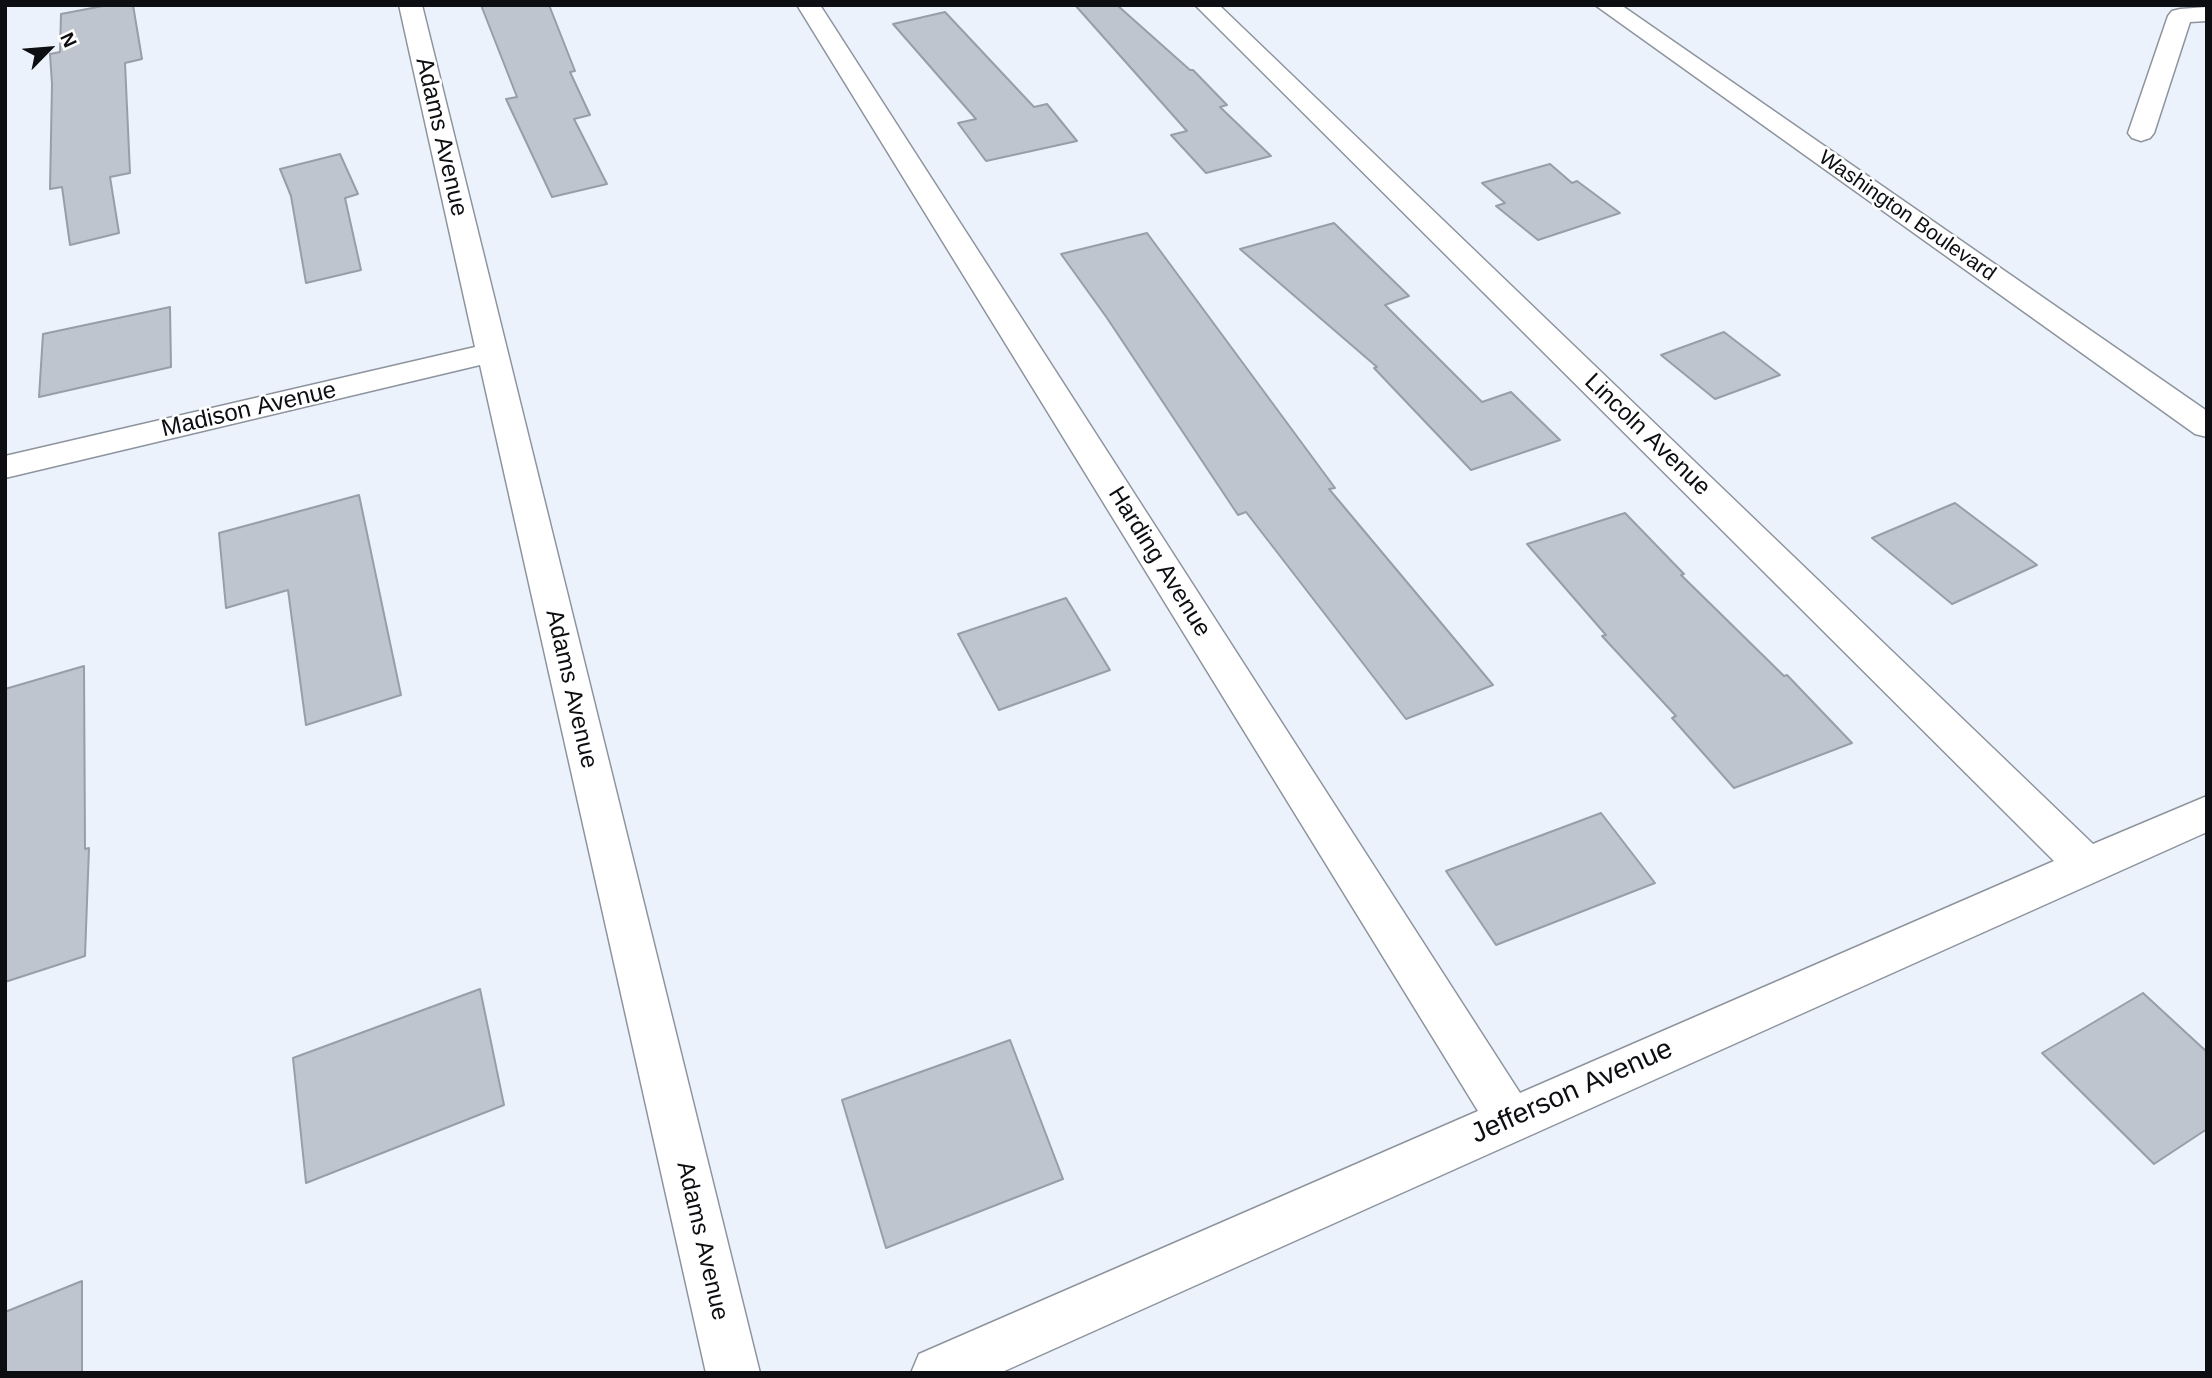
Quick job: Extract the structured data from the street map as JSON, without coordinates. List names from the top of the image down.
{
  "streets": {
    "street": [
      "Adams Avenue",
      "Washington Boulevard",
      "Madison Avenue",
      "Lincoln Avenue",
      "Harding Avenue",
      "Jefferson Avenue"
    ]
  },
  "crossings": [
    ["Adams Avenue", "Madison Avenue"],
    ["Lincoln Avenue", "Jefferson Avenue"],
    ["Harding Avenue", "Jefferson Avenue"]
  ],
  "north": "top right"
}
